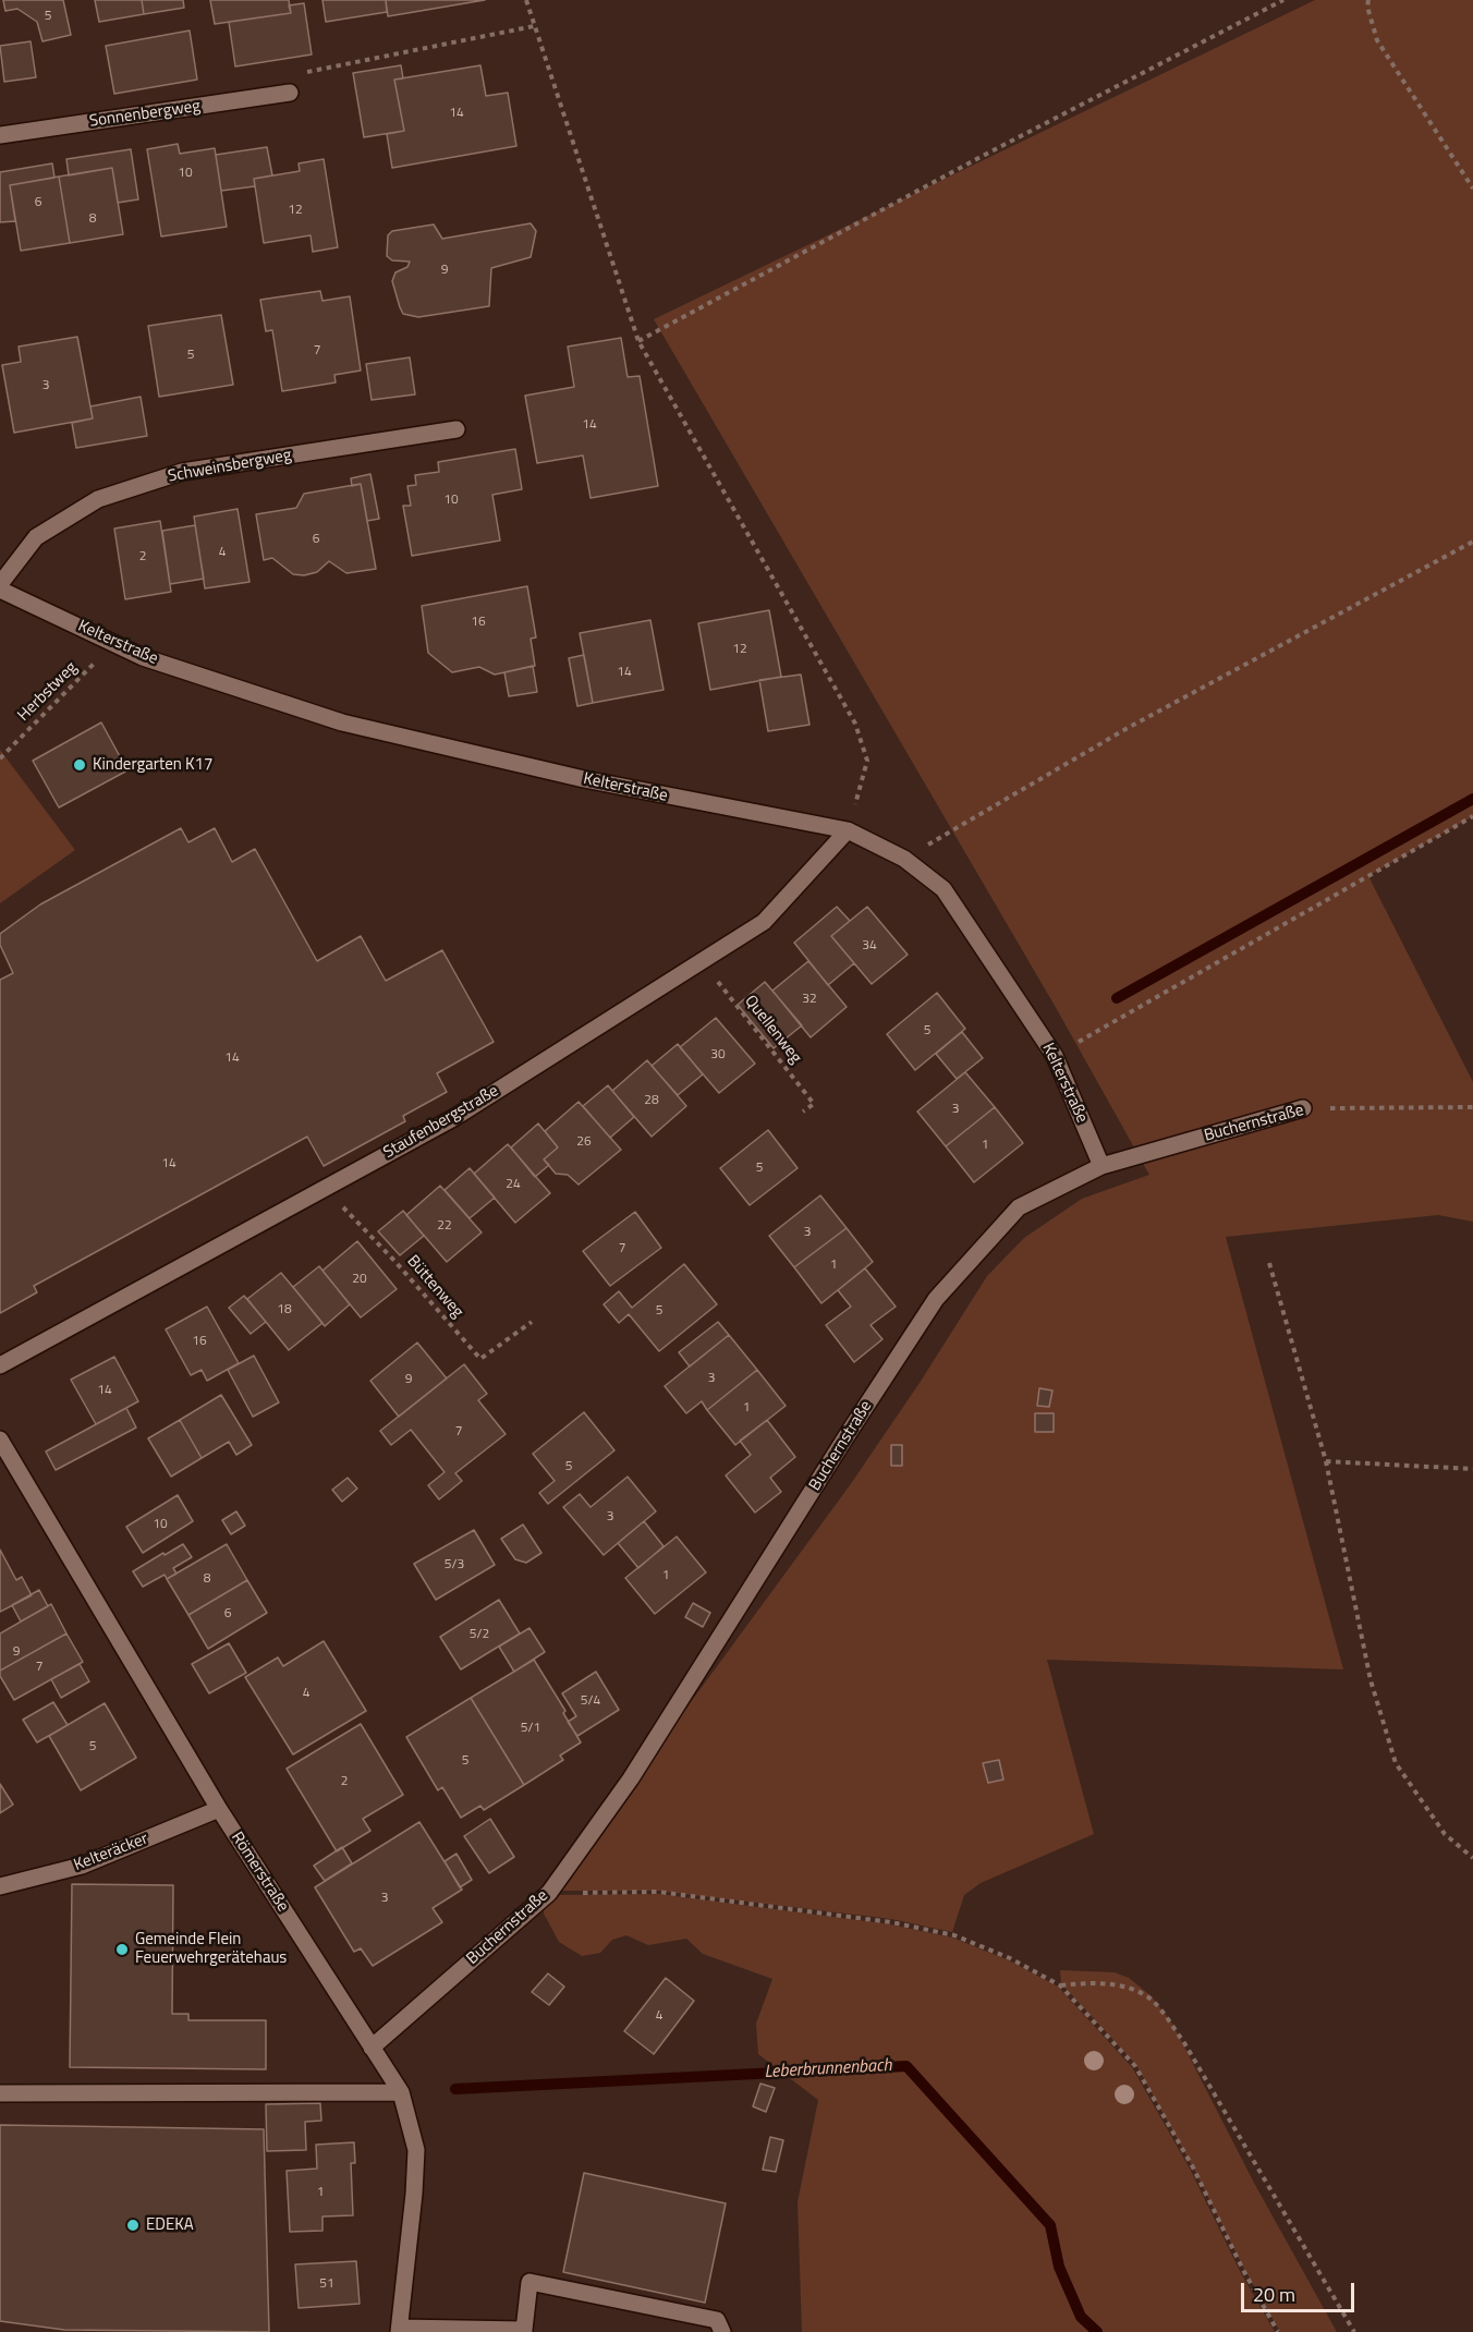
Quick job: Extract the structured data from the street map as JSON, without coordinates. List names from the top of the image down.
{
  "streets": {
    "street": [
      "Sonnenbergweg",
      "Schweinsbergweg",
      "Kelterstraße",
      "Staufenbergstraße",
      "Buchernstraße",
      "Kelteräcker",
      "Römerstraße"
    ],
    "path": ["Herbstweg", "Quellenweg", "Büttenweg"]
  },
  "crossings": [
    ["Schweinsbergweg", "Kelterstraße"],
    ["Kelterstraße", "Herbstweg"],
    ["Kelterstraße", "Staufenbergstraße"],
    ["Kelterstraße", "Buchernstraße"],
    ["Quellenweg", "Staufenbergstraße"],
    ["Staufenbergstraße", "Büttenweg"],
    ["Buchernstraße", "Römerstraße"],
    ["Kelteräcker", "Römerstraße"]
  ],
  "water": ["Leberbrunnenbach"],
  "places": ["Kindergarten K17", "Gemeinde Flein Feuerwehrgerätehaus", "EDEKA"],
  "house_numbers": [
    "5",
    "14",
    "10",
    "6",
    "12",
    "8",
    "9",
    "7",
    "5",
    "3",
    "14",
    "10",
    "6",
    "4",
    "2",
    "16",
    "12",
    "14",
    "34",
    "32",
    "5",
    "30",
    "14",
    "28",
    "3",
    "26",
    "1",
    "14",
    "5",
    "24",
    "22",
    "3",
    "7",
    "1",
    "20",
    "18",
    "5",
    "16",
    "3",
    "9",
    "14",
    "1",
    "7",
    "5",
    "3",
    "10",
    "5/3",
    "1",
    "8",
    "6",
    "5/2",
    "9",
    "7",
    "4",
    "5/4",
    "5/1",
    "5",
    "5",
    "2",
    "3",
    "4",
    "1",
    "51"
  ],
  "scale_bar": "20 m"
}
